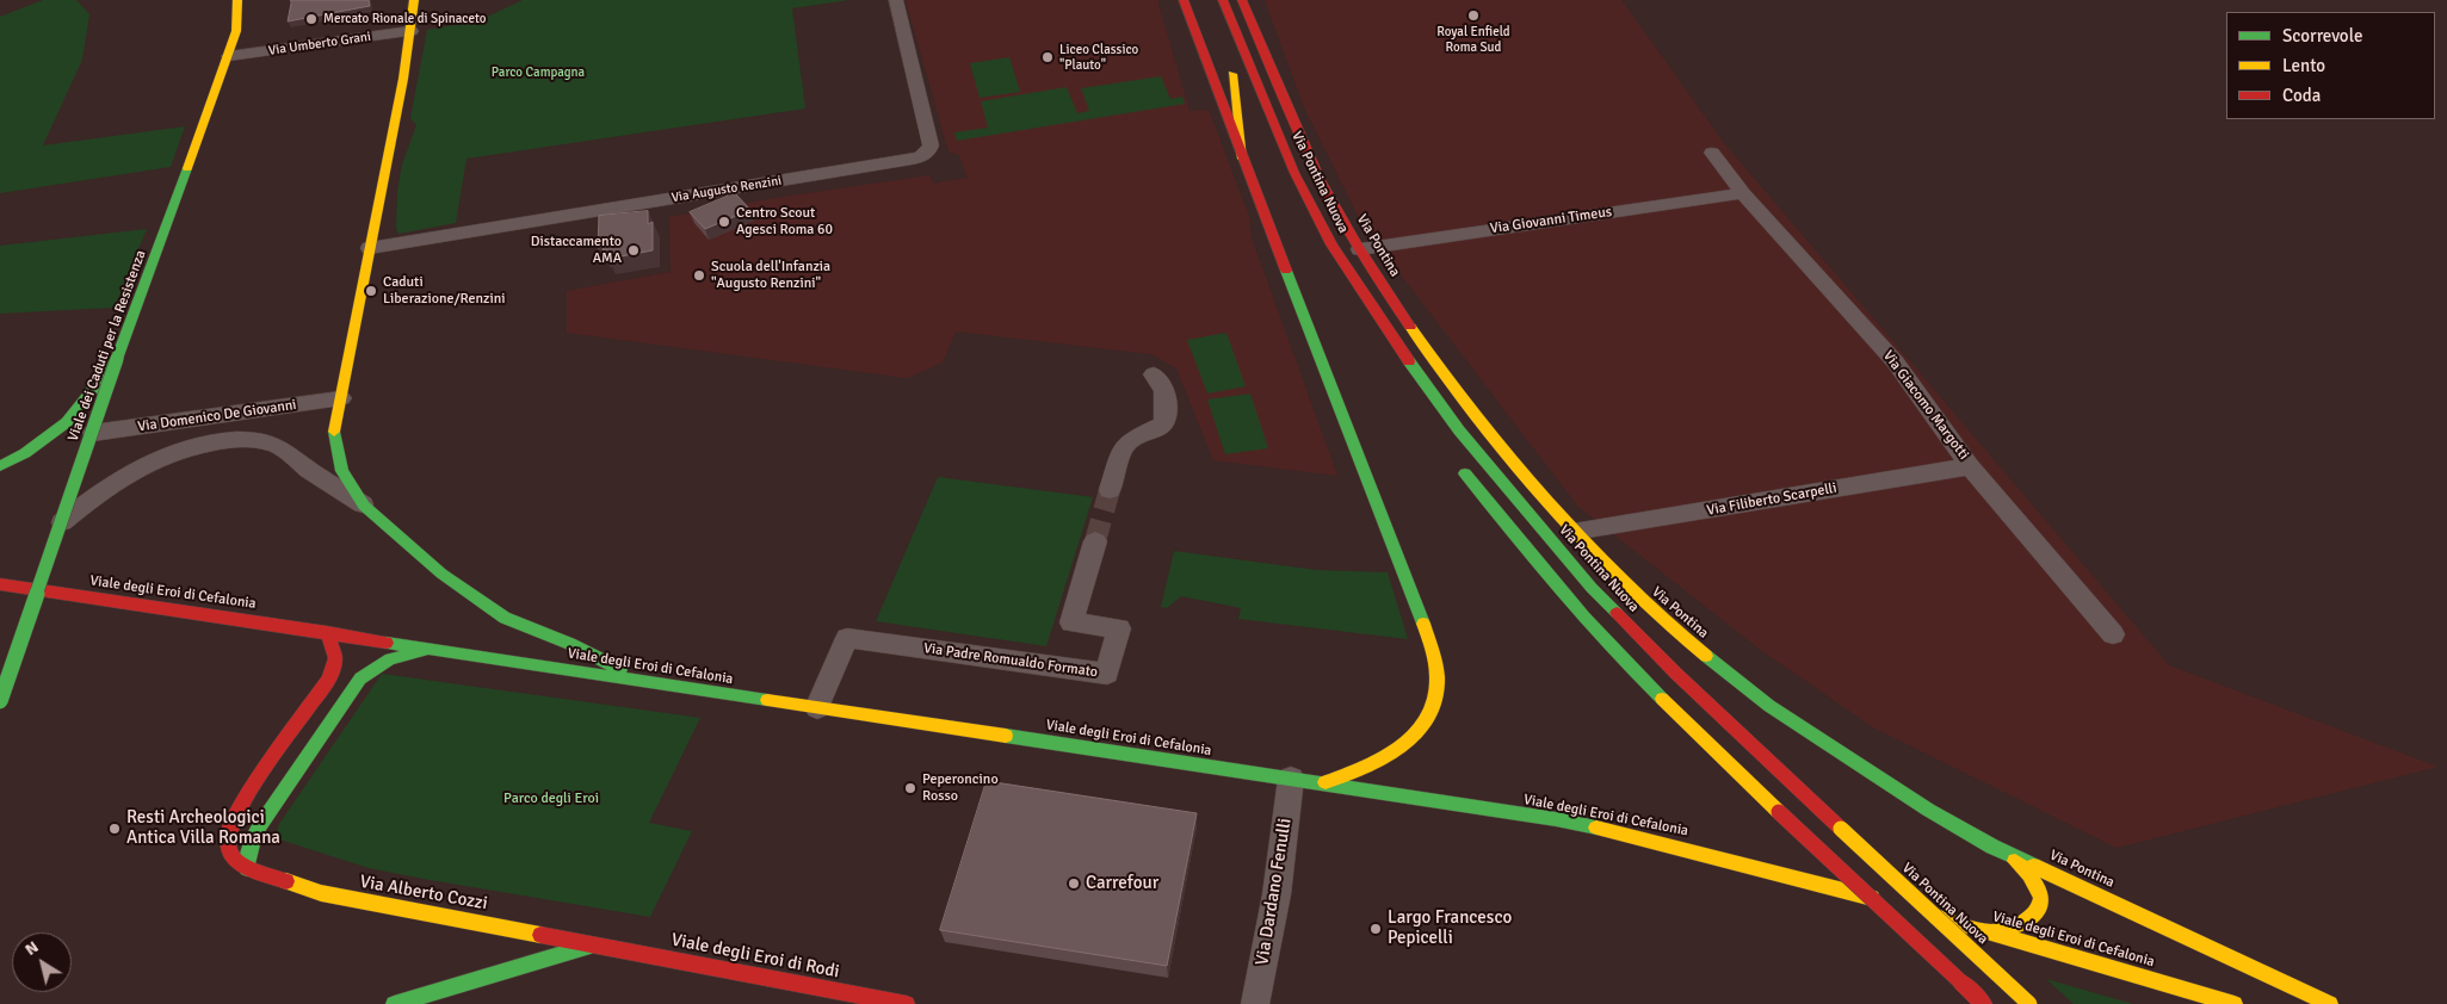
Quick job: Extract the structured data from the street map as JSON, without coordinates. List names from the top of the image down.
{
  "streets": {
    "main road": [
      "Via Pontina Nuova",
      "Via Pontina",
      "Viale dei Caduti per la Resistenza",
      "Viale degli Eroi di Cefalonia",
      "Via Alberto Cozzi",
      "Viale degli Eroi di Rodi"
    ],
    "street": [
      "Via Umberto Grani",
      "Via Augusto Renzini",
      "Via Giovanni Timeus",
      "Via Giacomo Margotti",
      "Via Domenico De Giovanni",
      "Via Filiberto Scarpelli",
      "Via Padre Romualdo Formato",
      "Via Dardano Fenulli"
    ]
  },
  "crossings": [
    ["Via Umberto Grani", "Viale dei Caduti per la Resistenza"],
    ["Via Pontina Nuova", "Viale degli Eroi di Cefalonia"],
    ["Via Giovanni Timeus", "Via Pontina"],
    ["Via Giovanni Timeus", "Via Giacomo Margotti"],
    ["Via Pontina", "Via Filiberto Scarpelli"],
    ["Viale dei Caduti per la Resistenza", "Via Domenico De Giovanni"],
    ["Via Giacomo Margotti", "Via Filiberto Scarpelli"],
    ["Viale degli Eroi di Cefalonia", "Via Padre Romualdo Formato"],
    ["Viale degli Eroi di Cefalonia", "Via Dardano Fenulli"],
    ["Via Alberto Cozzi", "Viale degli Eroi di Rodi"]
  ],
  "parks": ["Parco Campagna", "Parco degli Eroi"],
  "places": [
    "Royal Enfield Roma Sud",
    "Mercato Rionale di Spinaceto",
    "Liceo Classico \"Plauto\"",
    "Centro Scout Agesci Roma 60",
    "Distaccamento AMA",
    "Scuola dell'Infanzia \"Augusto Renzini\"",
    "Caduti Liberazione/Renzini",
    "Peperoncino Rosso",
    "Resti Archeologici Antica Villa Romana",
    "Carrefour",
    "Largo Francesco Pepicelli"
  ],
  "legend": ["Scorrevole", "Lento", "Coda"],
  "north": "top left"
}
